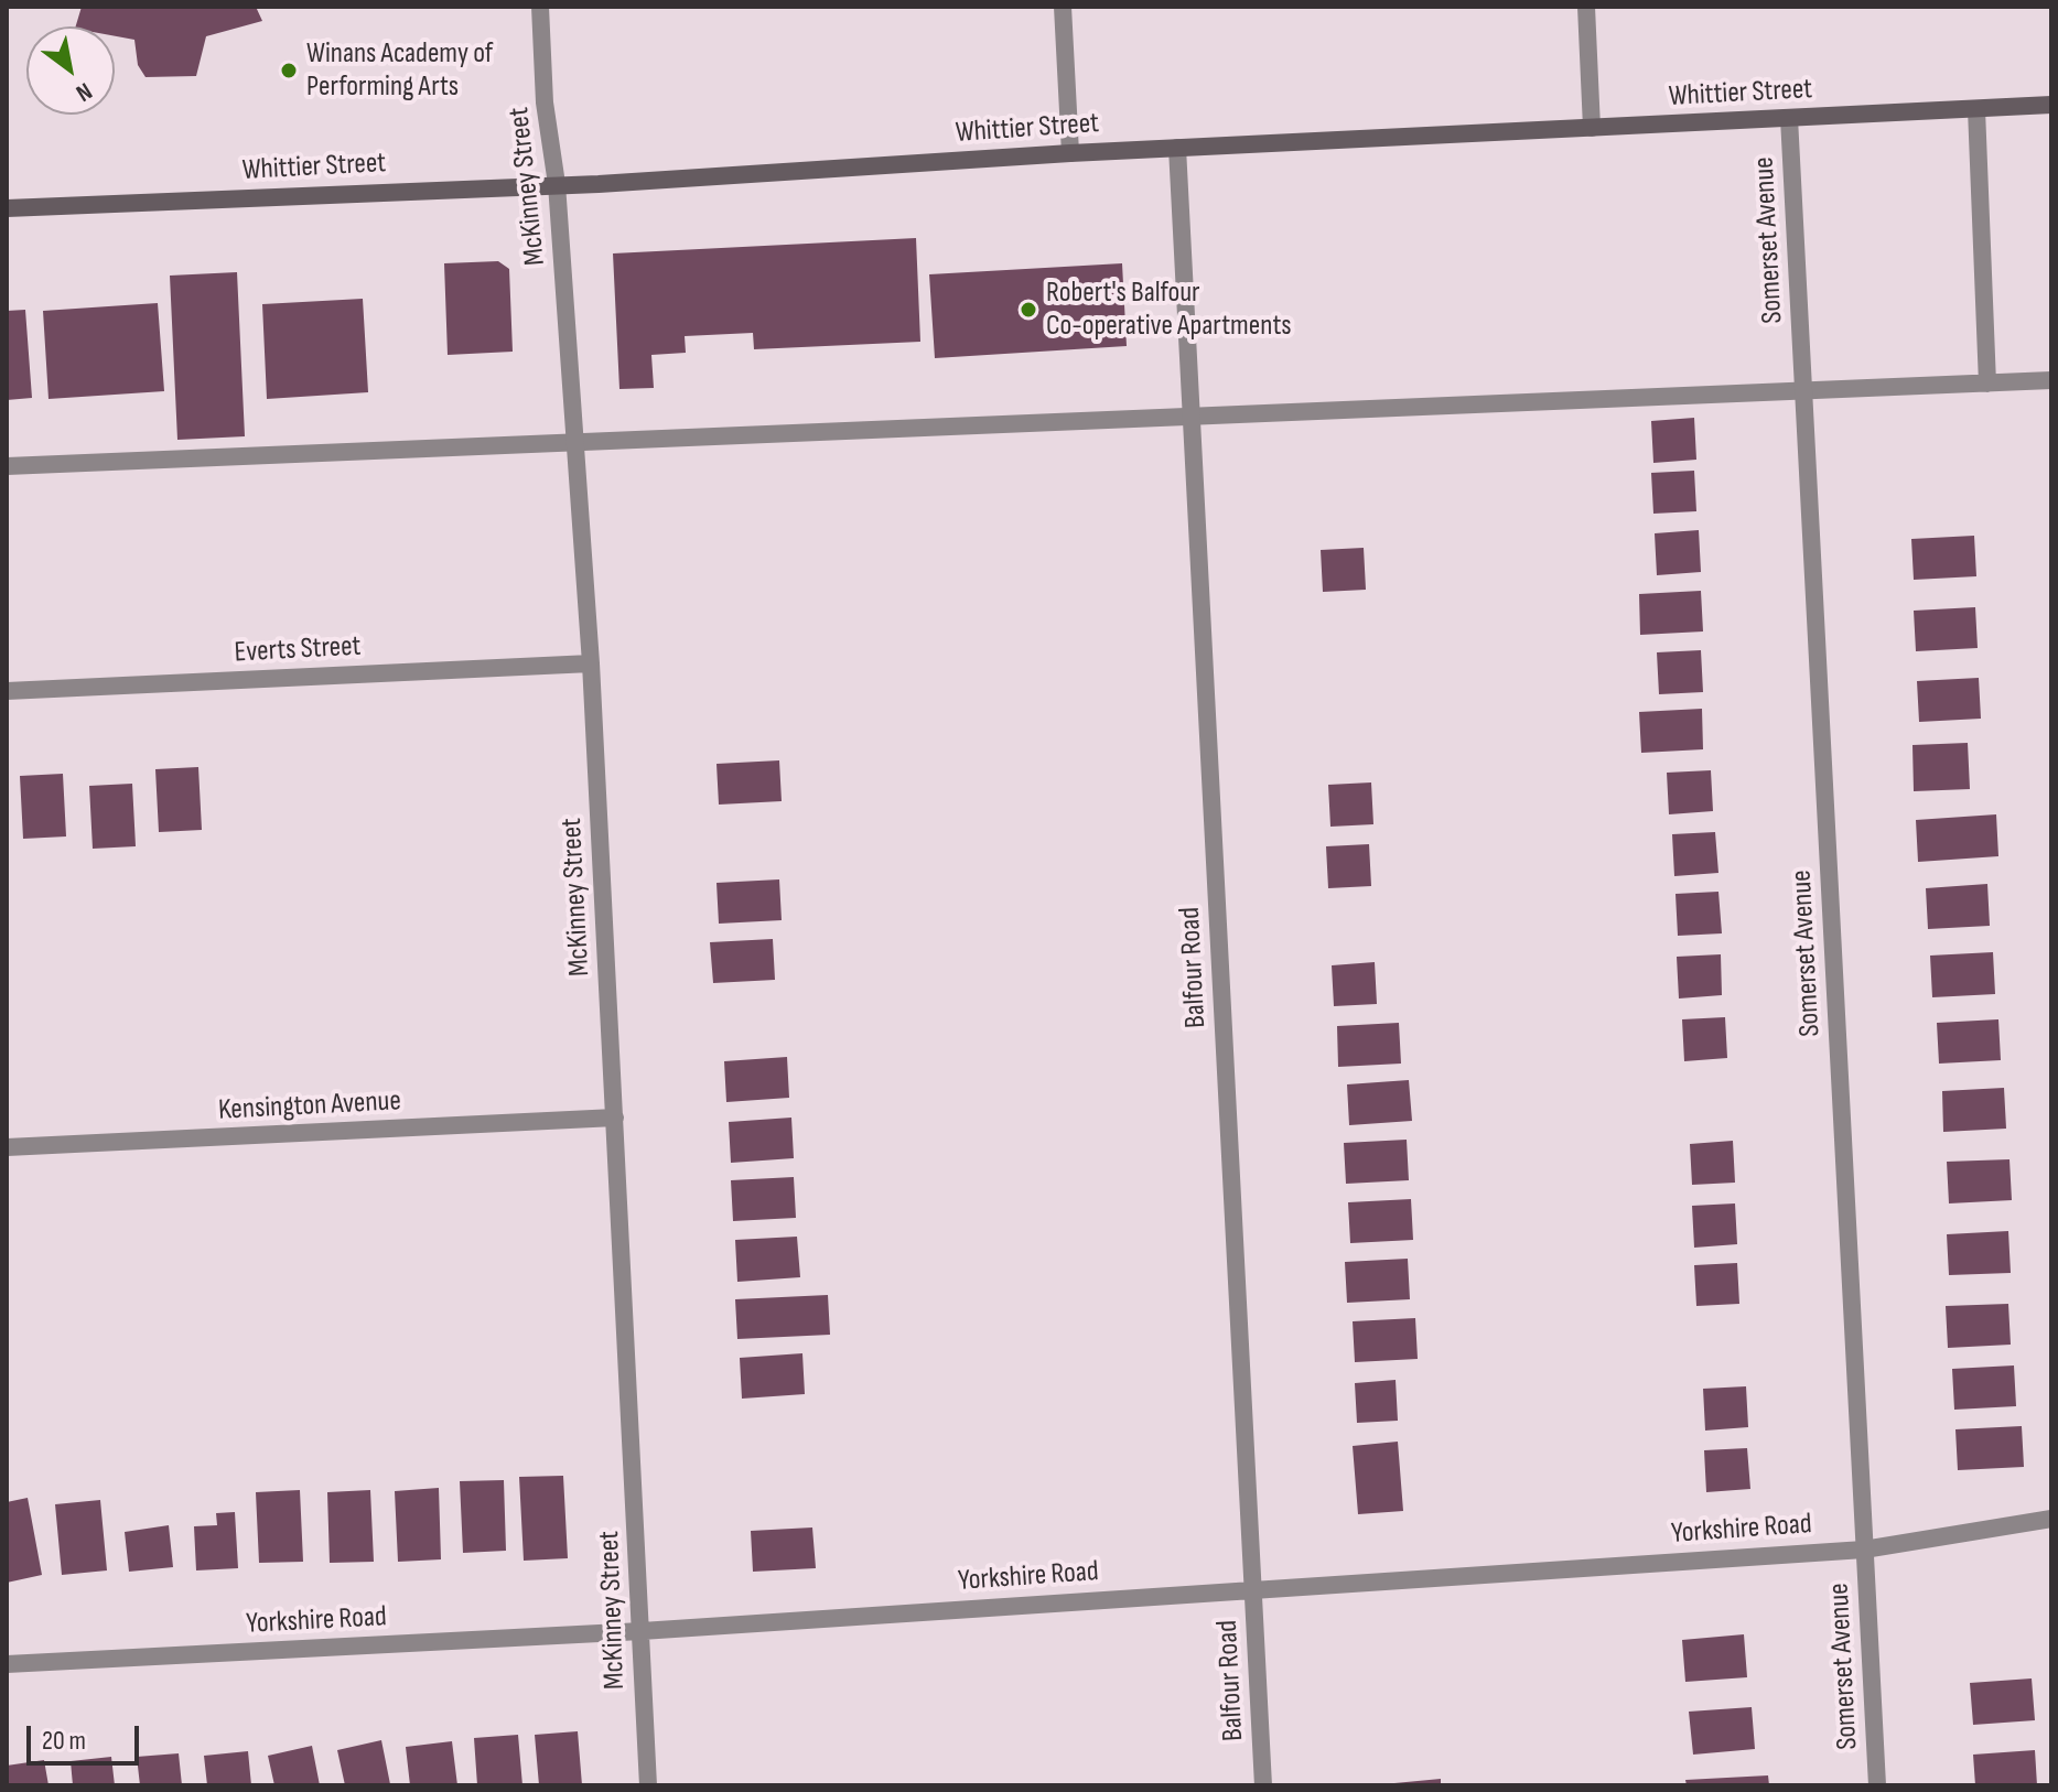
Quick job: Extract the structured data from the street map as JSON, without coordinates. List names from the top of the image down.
{
  "streets": {
    "street": [
      "Whittier Street",
      "McKinney Street",
      "Somerset Avenue",
      "Everts Street",
      "Balfour Road",
      "Kensington Avenue",
      "Yorkshire Road"
    ]
  },
  "crossings": [
    ["Whittier Street", "McKinney Street"],
    ["Whittier Street", "Somerset Avenue"],
    ["Whittier Street", "Balfour Road"],
    ["McKinney Street", "Everts Street"],
    ["McKinney Street", "Kensington Avenue"],
    ["McKinney Street", "Yorkshire Road"],
    ["Somerset Avenue", "Yorkshire Road"],
    ["Balfour Road", "Yorkshire Road"]
  ],
  "places": ["Winans Academy of Performing Arts", "Robert's Balfour Co-operative Apartments"],
  "scale_bar": "20 m",
  "north": "bottom right"
}
